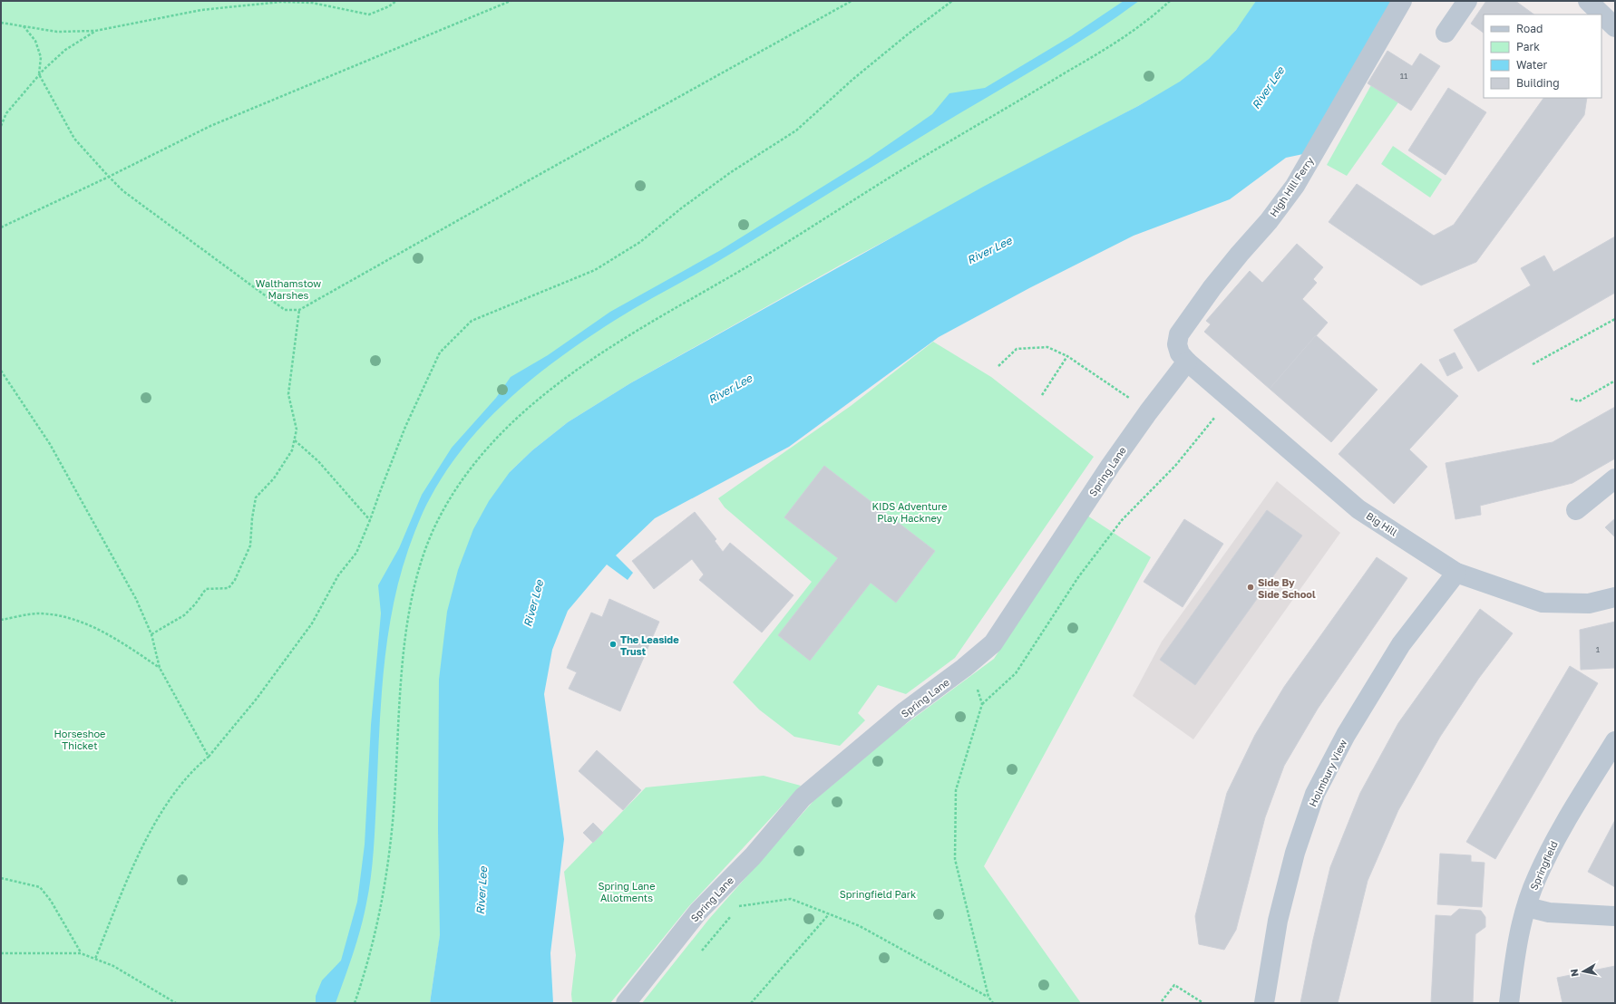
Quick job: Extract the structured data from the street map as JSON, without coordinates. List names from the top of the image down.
{
  "streets": {
    "street": [
      "High Hill Ferry",
      "Spring Lane",
      "Big Hill",
      "Holmbury View",
      "Springfield"
    ]
  },
  "crossings": [
    ["High Hill Ferry", "Spring Lane"],
    ["High Hill Ferry", "Big Hill"],
    ["Spring Lane", "Big Hill"],
    ["Big Hill", "Holmbury View"]
  ],
  "water": ["River Lee"],
  "parks": [
    "Walthamstow Marshes",
    "KIDS Adventure Play Hackney",
    "Horseshoe Thicket",
    "Spring Lane Allotments",
    "Springfield Park"
  ],
  "places": ["Side By Side School", "The Leaside Trust"],
  "house_numbers": ["11", "1"],
  "legend": [
    "Road",
    "Park",
    "Water",
    "Building"
  ],
  "north": "left"
}
